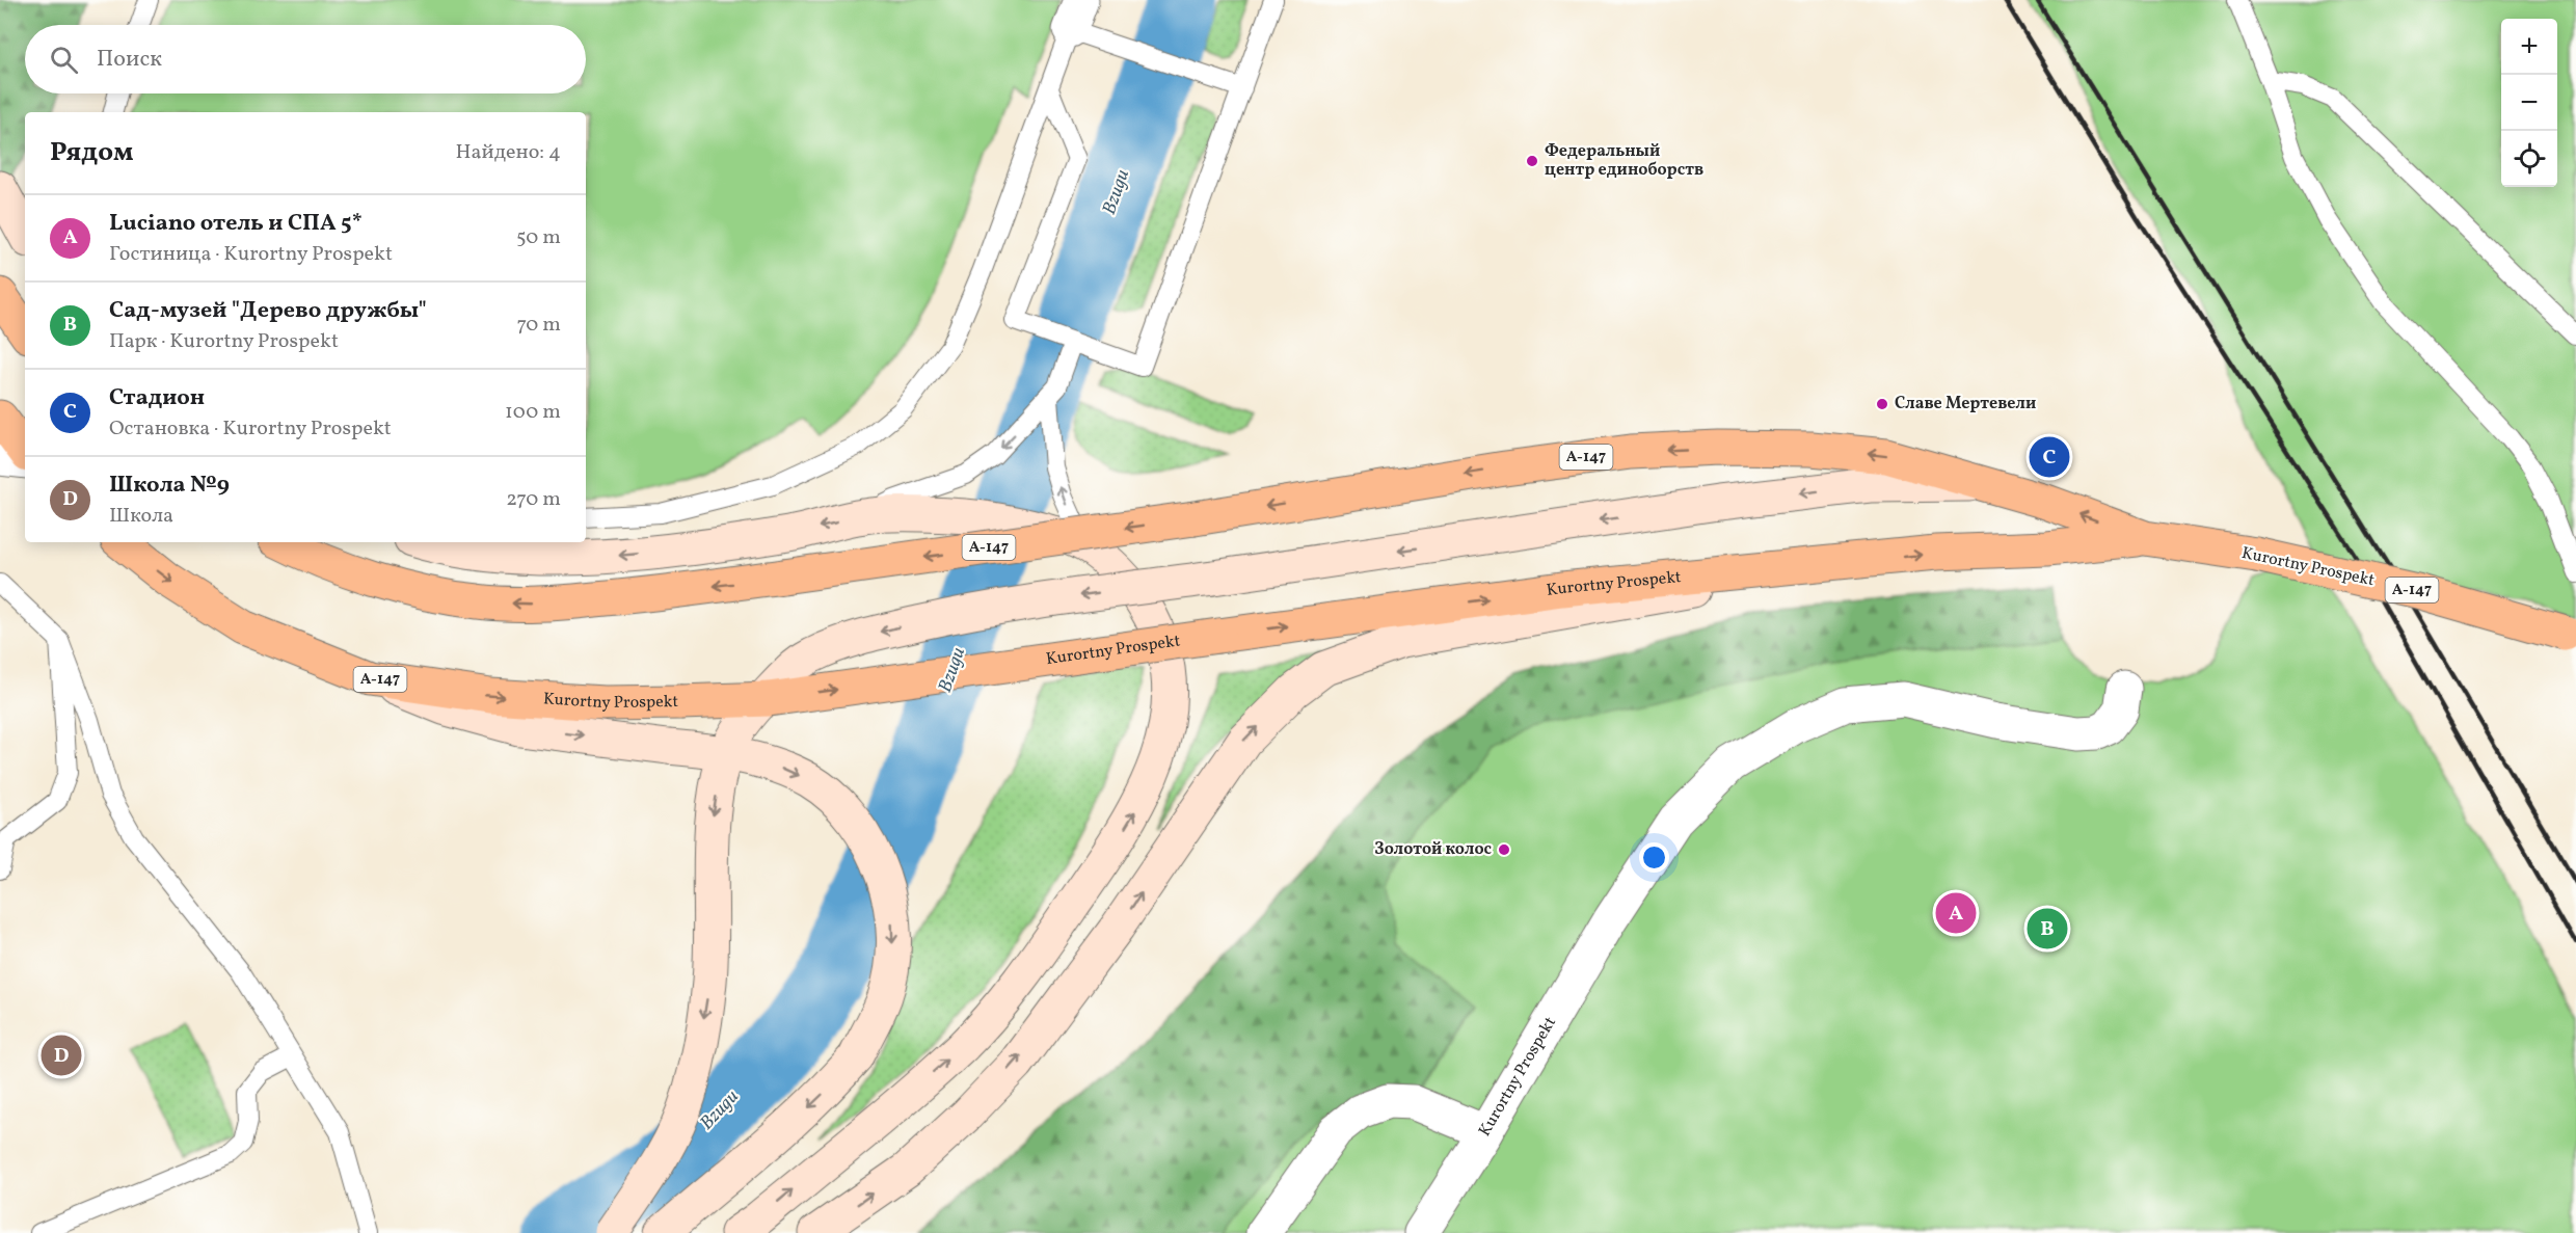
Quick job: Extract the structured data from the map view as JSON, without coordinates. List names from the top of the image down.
{
  "streets": {
    "main road": ["А-147", "Kurortny Prospekt"]
  },
  "crossings": [
    ["А-147", "Kurortny Prospekt"]
  ],
  "water": ["Bzugu"],
  "places": ["Федеральный центр единоборств", "Славе Мертевели", "Золотой колос"],
  "page": {
    "map_buttons": ["+", "−"],
    "search": "Поиск",
    "heading": ["Рядом", "Найдено: 4"],
    "list": [
      {
        "mark": "A",
        "name": "Luciano отель и СПА 5*",
        "note": "Гостиница · Kurortny Prospekt",
        "value": "50 m"
      },
      {
        "mark": "B",
        "name": "Сад-музей \"Дерево дружбы\"",
        "note": "Парк · Kurortny Prospekt",
        "value": "70 m"
      },
      {
        "mark": "C",
        "name": "Стадион",
        "note": "Остановка · Kurortny Prospekt",
        "value": "100 m"
      },
      {
        "mark": "D",
        "name": "Школа №9",
        "note": "Школа",
        "value": "270 m"
      }
    ],
    "pins": [
      "C",
      "A",
      "B",
      "D"
    ]
  }
}
